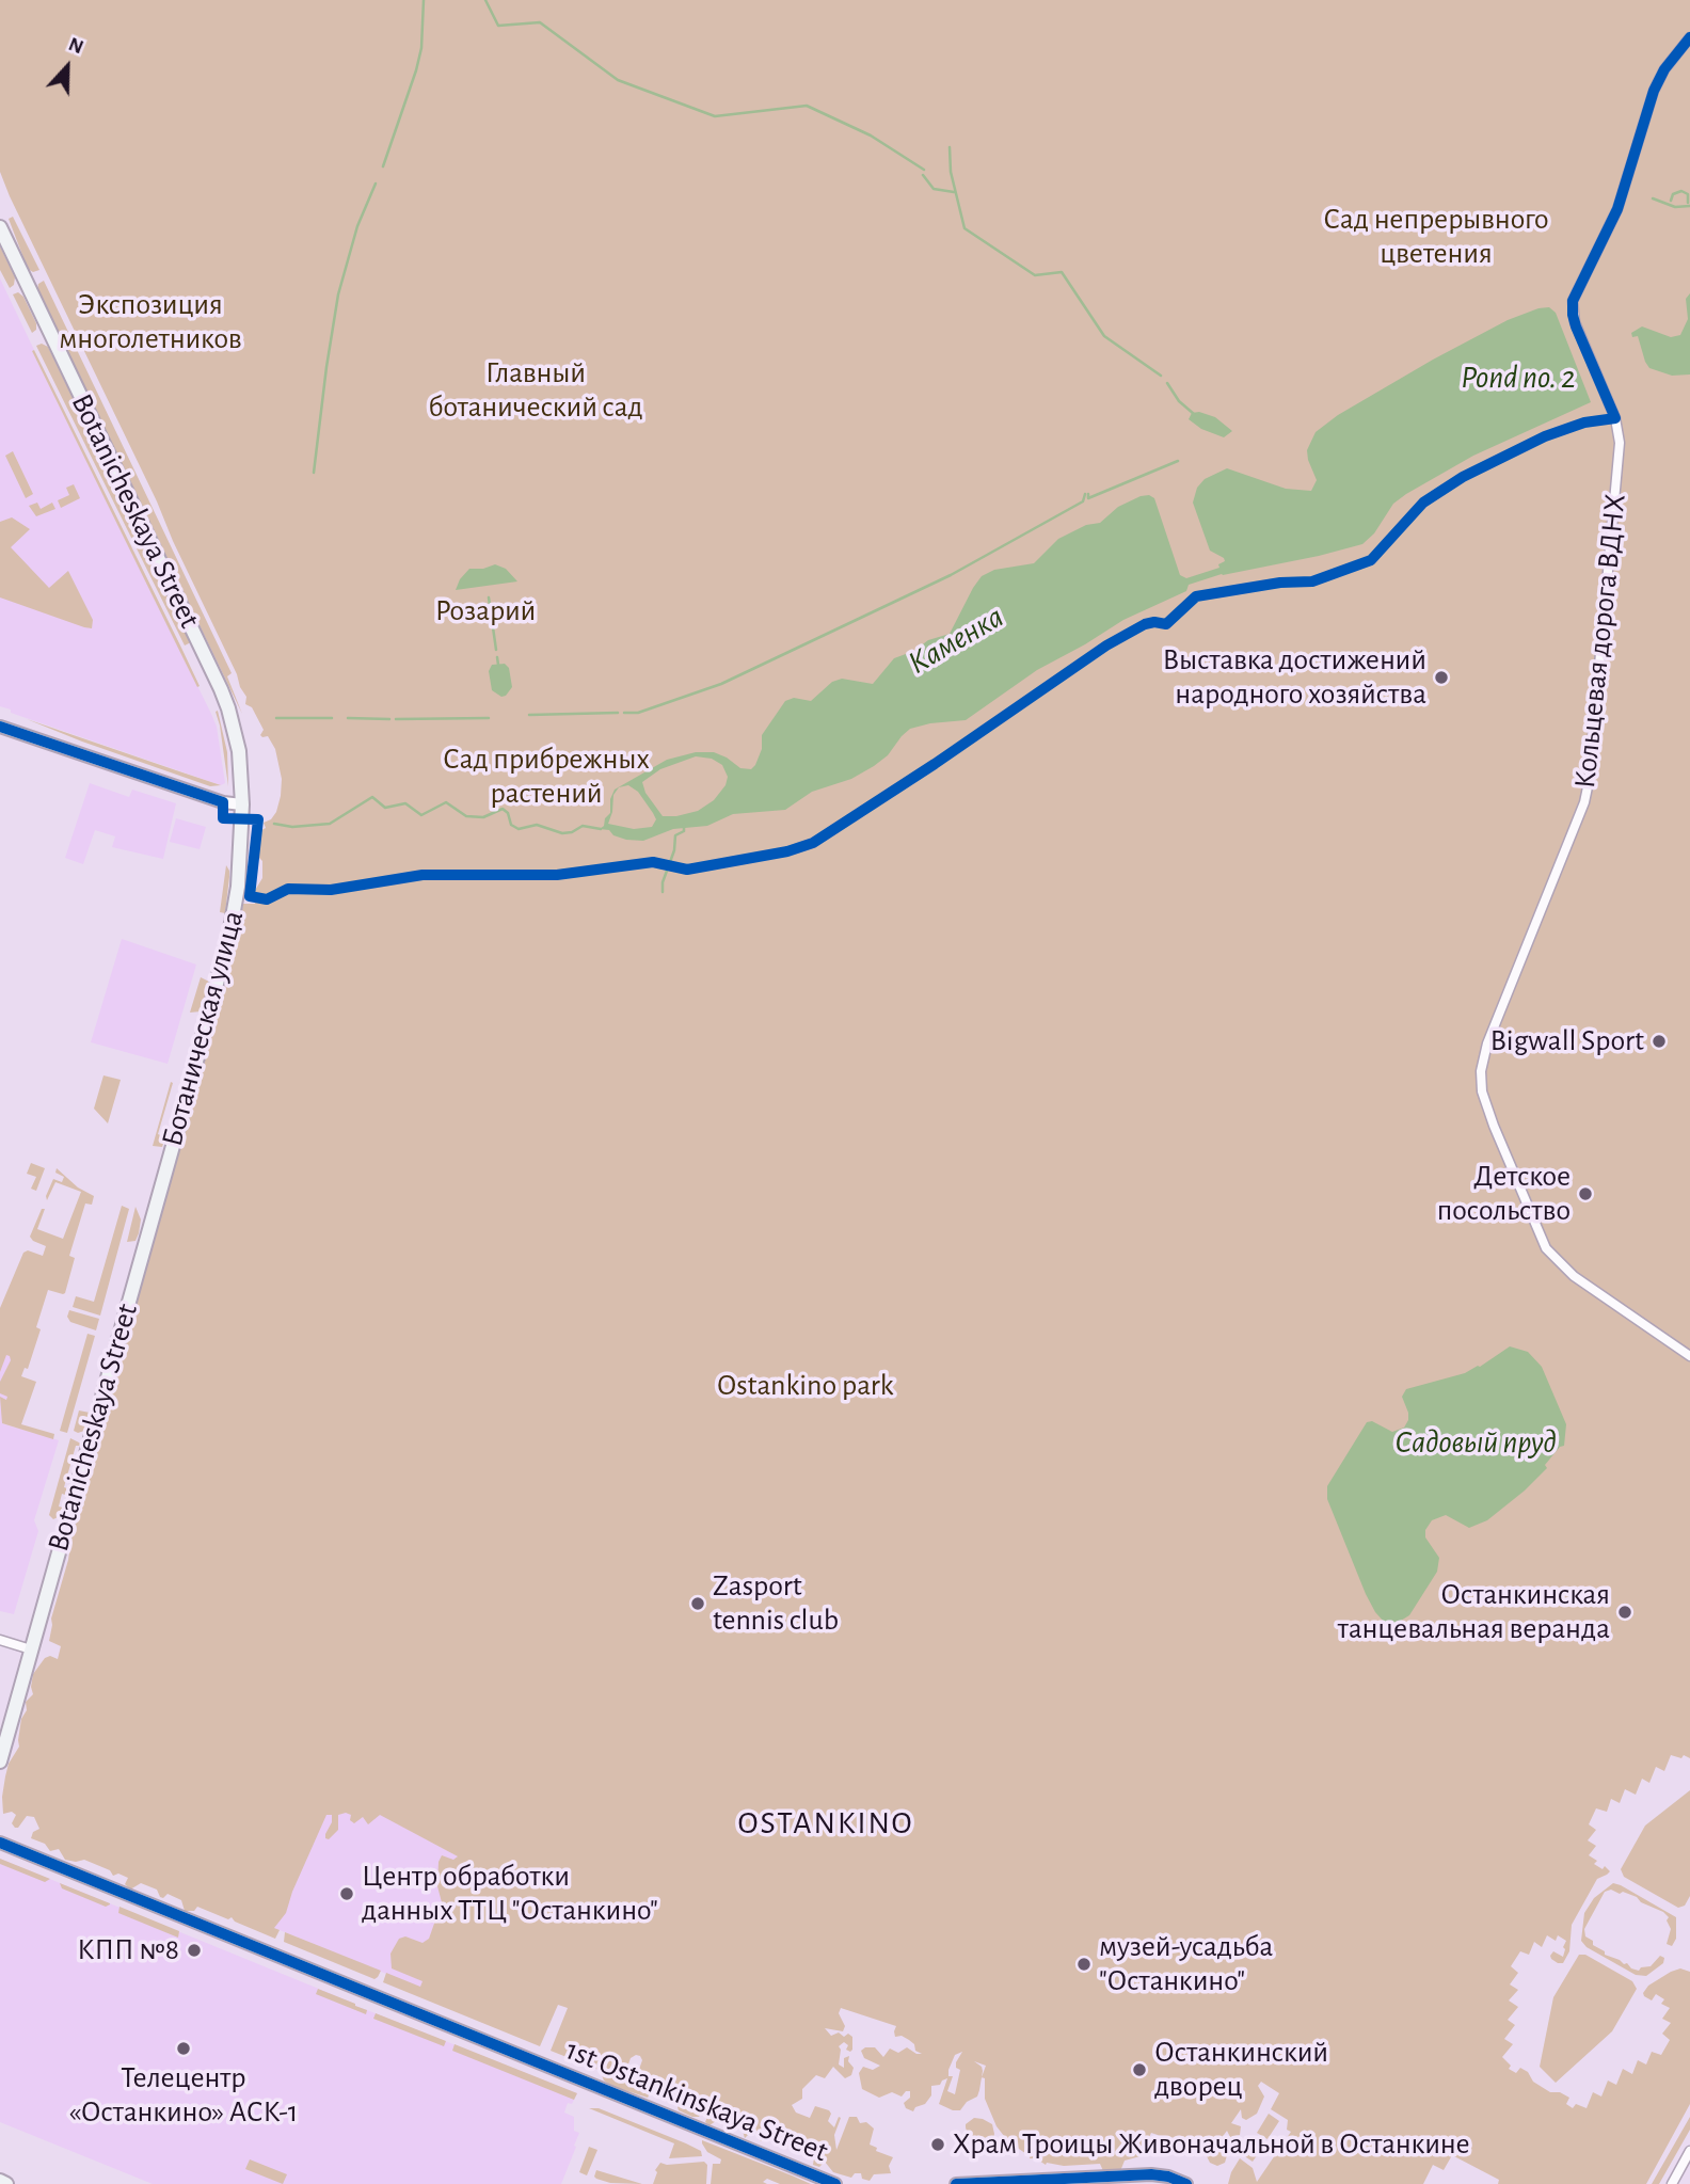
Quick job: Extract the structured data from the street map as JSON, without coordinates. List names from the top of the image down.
{
  "streets": {
    "main road": ["Botanicheskaya Street", "Ботаническая улица"],
    "street": ["Кольцевая дорога ВДНХ", "1st Ostankinskaya Street"]
  },
  "crossings": [
    ["Botanicheskaya Street", "Ботаническая улица"]
  ],
  "districts": ["OSTANKINO"],
  "water": ["Pond no. 2", "Каменка", "Садовый пруд"],
  "parks": [
    "Сад непрерывного цветения",
    "Экспозиция многолетников",
    "Главный ботанический сад",
    "Розарий",
    "Сад прибрежных растений",
    "Ostankino park"
  ],
  "places": [
    "Выставка достижений народного хозяйства",
    "Bigwall Sport",
    "Детское посольство",
    "Zasport tennis club",
    "Останкинская танцевальная веранда",
    "Центр обработки данных ТТЦ \"Останкино\"",
    "КПП №8",
    "музей-усадьба \"Останкино\"",
    "Телецентр «Останкино» АСК-1",
    "Останкинский дворец",
    "Храм Троицы Живоначальной в Останкине"
  ],
  "north": "top"
}
